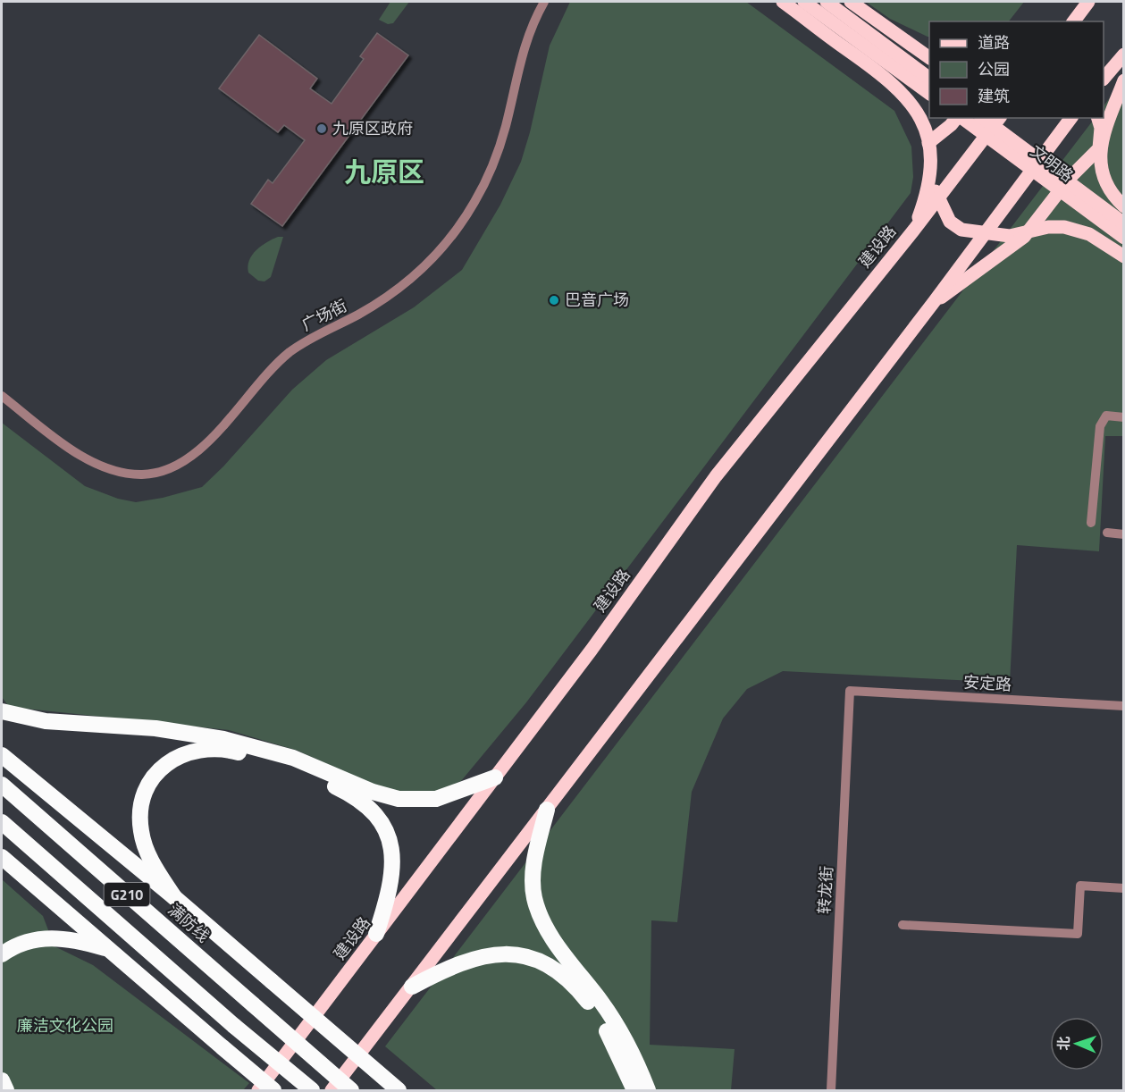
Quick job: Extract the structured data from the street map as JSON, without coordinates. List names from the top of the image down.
{
  "streets": {
    "highway": ["G210", "满防线"],
    "main road": ["文明路", "建设路"],
    "street": ["广场街", "安定路", "转龙街"]
  },
  "crossings": [
    ["安定路", "转龙街"]
  ],
  "districts": ["九原区"],
  "parks": ["廉洁文化公园"],
  "places": ["九原区政府", "巴音广场"],
  "legend": ["道路", "公园", "建筑"],
  "north": "left"
}
